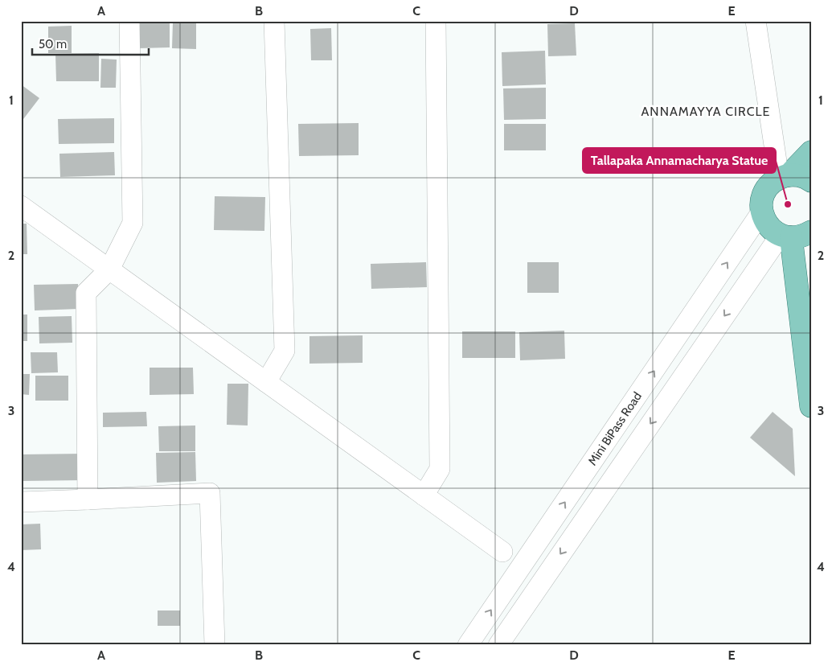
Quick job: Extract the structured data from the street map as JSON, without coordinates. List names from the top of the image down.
{
  "streets": {
    "street": ["Mini BiPass Road"]
  },
  "districts": ["ANNAMAYYA CIRCLE"],
  "places": ["Tallapaka Annamacharya Statue"],
  "scale_bar": "50 m",
  "grid": {
    "columns": [
      "A",
      "B",
      "C",
      "D",
      "E"
    ],
    "rows": [
      "1",
      "2",
      "3",
      "4"
    ]
  }
}
